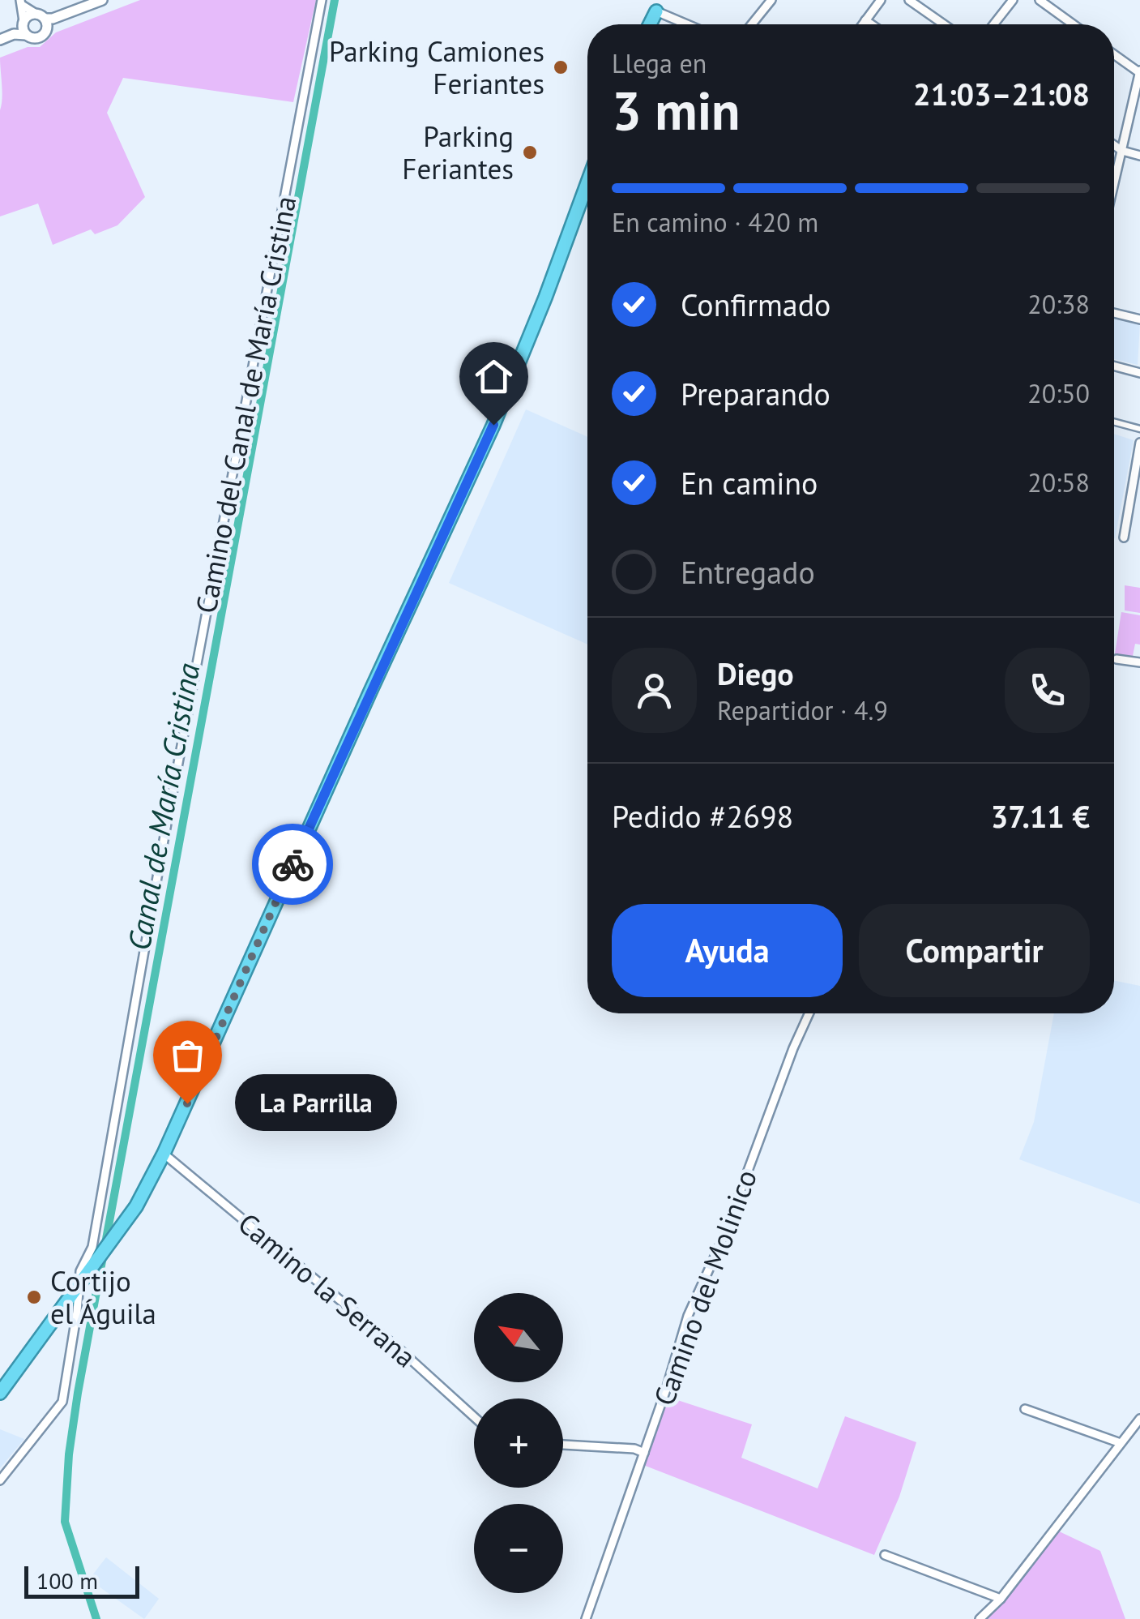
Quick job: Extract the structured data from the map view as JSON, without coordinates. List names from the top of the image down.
{
  "streets": {
    "street": ["Camino del Canal de María Cristina", "Camino del Molinico", "Camino la Serrana"]
  },
  "water": ["Canal de María Cristina"],
  "places": [
    "Parking Camiones Feriantes",
    "Parking Feriantes",
    "La Parrilla",
    "Cortijo el Águila"
  ],
  "scale_bar": "100 m",
  "north": "top left",
  "page": {
    "heading": ["3 min", "Llega en", "21:03–21:08"],
    "panel": [
      "Diego",
      "Repartidor · 4.9",
      "Pedido #2698",
      "37.11 €"
    ],
    "bar": "En camino · 420 m",
    "list": [
      ["Confirmado", "20:38"],
      ["Preparando", "20:50"],
      ["En camino", "20:58"],
      "Entregado"
    ],
    "buttons": ["Ayuda", "Compartir"],
    "bubble": "La Parrilla",
    "map_buttons": ["+", "−"],
    "scale": "100 m"
  }
}
